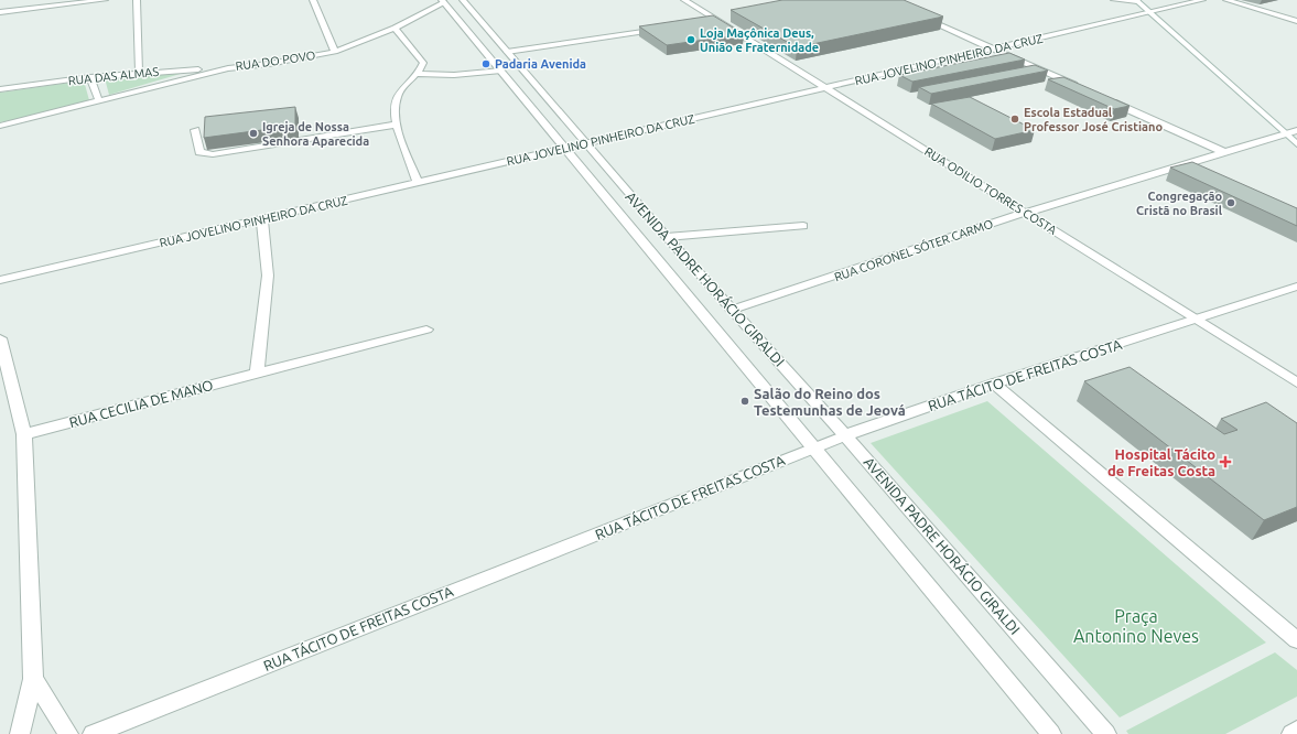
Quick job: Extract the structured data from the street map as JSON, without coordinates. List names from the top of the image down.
{
  "streets": {
    "street": [
      "RUA JOVELINO PINHEIRO DA CRUZ",
      "RUA DO POVO",
      "RUA DAS ALMAS",
      "RUA ODILIO TORRES COSTA",
      "RUA CORONEL SÓTER CARMO",
      "AVENIDA PADRE HORÁCIO GIRALDI",
      "RUA TÁCITO DE FREITAS COSTA",
      "RUA CECILIA DE MANO"
    ]
  },
  "crossings": [
    ["RUA JOVELINO PINHEIRO DA CRUZ", "RUA ODILIO TORRES COSTA"],
    ["RUA JOVELINO PINHEIRO DA CRUZ", "AVENIDA PADRE HORÁCIO GIRALDI"],
    ["RUA DO POVO", "RUA DAS ALMAS"],
    ["RUA DO POVO", "AVENIDA PADRE HORÁCIO GIRALDI"],
    ["RUA ODILIO TORRES COSTA", "RUA CORONEL SÓTER CARMO"],
    ["RUA ODILIO TORRES COSTA", "RUA TÁCITO DE FREITAS COSTA"],
    ["RUA CORONEL SÓTER CARMO", "AVENIDA PADRE HORÁCIO GIRALDI"],
    ["AVENIDA PADRE HORÁCIO GIRALDI", "RUA TÁCITO DE FREITAS COSTA"]
  ],
  "parks": ["Praça Antonino Neves"],
  "places": {
    "other": [
      "Loja Maçônica Deus, União e Fraternidade",
      "Padaria Avenida",
      "Escola Estadual Professor José Cristiano",
      "Igreja de Nossa Senhora Aparecida",
      "Congregação Cristã no Brasil",
      "Salão do Reino dos Testemunhas de Jeová"
    ],
    "health": ["Hospital Tácito de Freitas Costa"]
  }
}
